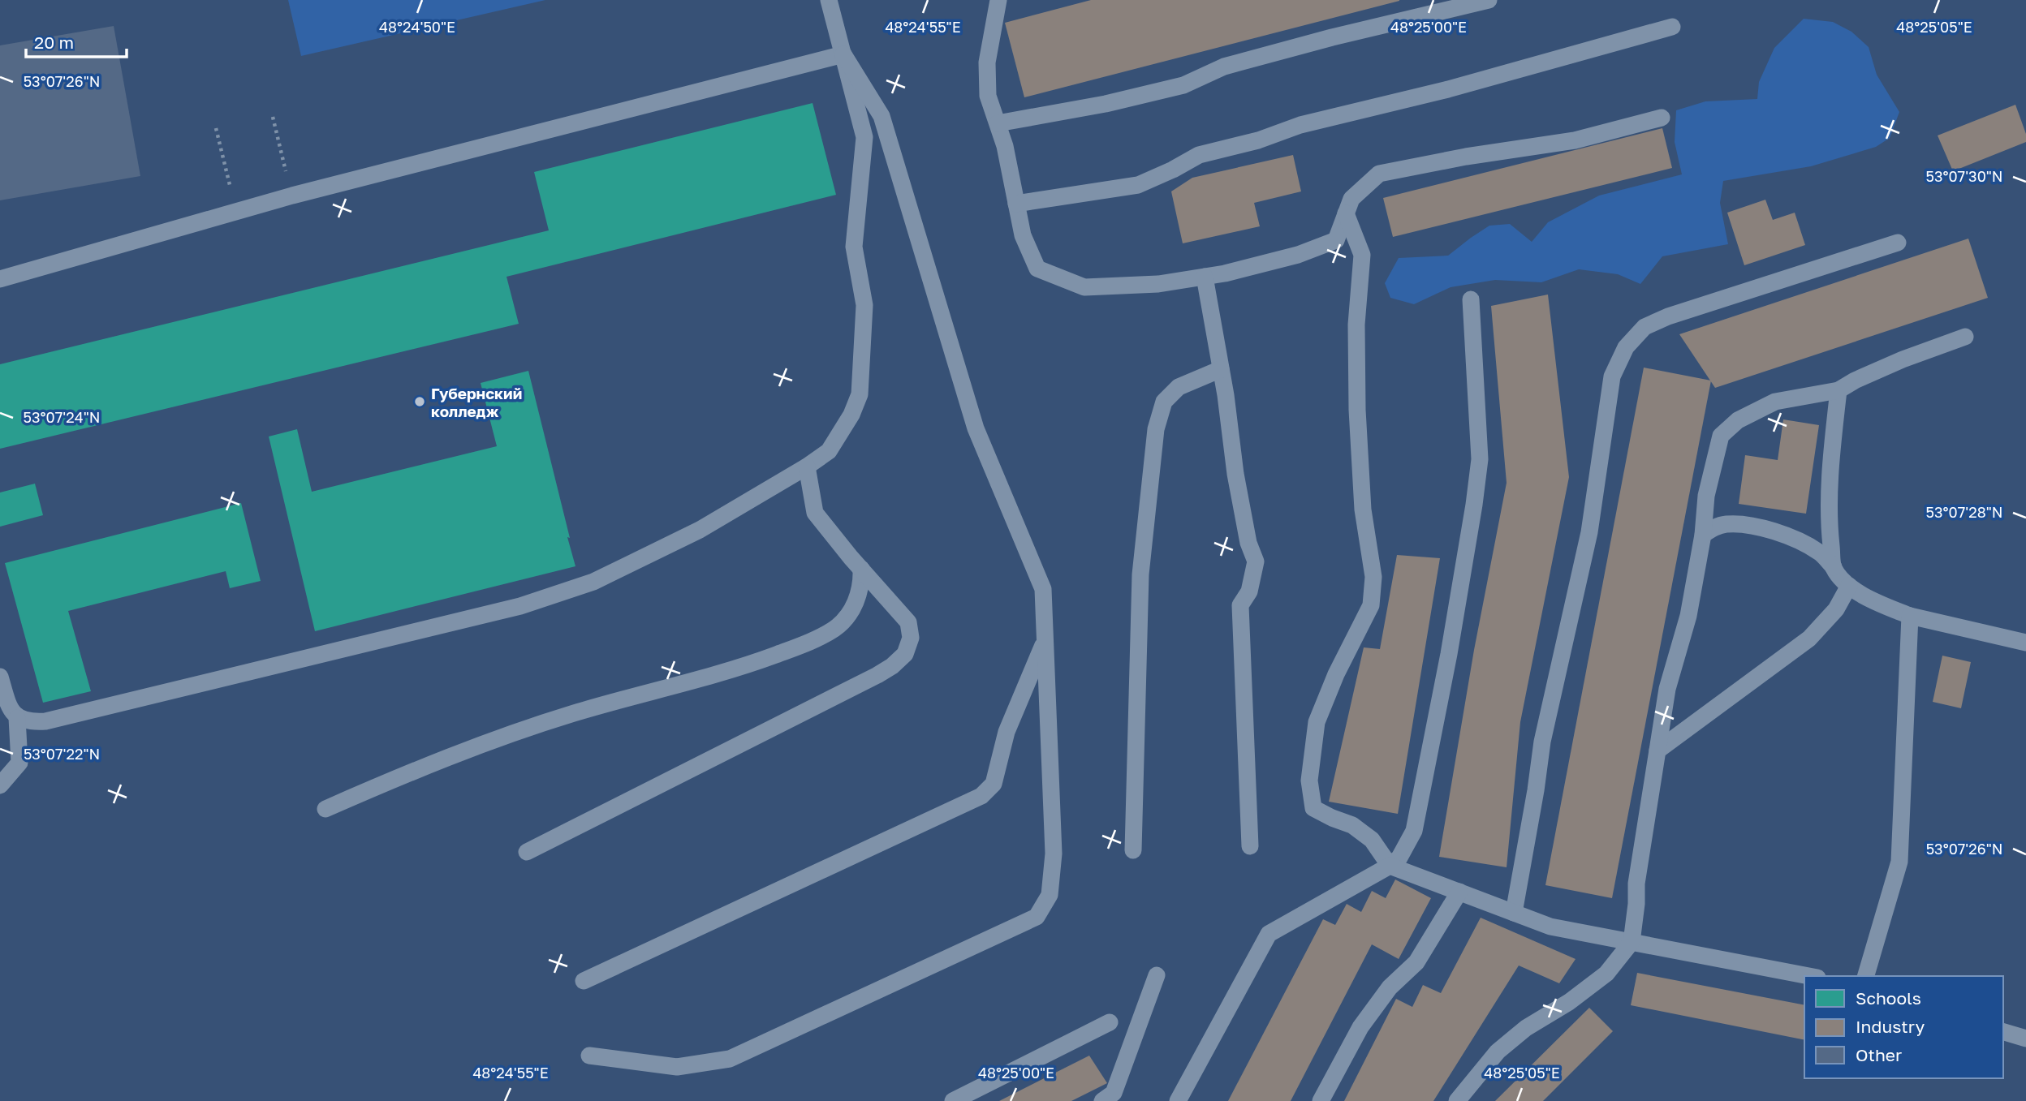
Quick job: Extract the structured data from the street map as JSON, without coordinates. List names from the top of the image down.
{
  "places": ["Губернский колледж"],
  "legend": ["Schools", "Industry", "Other"],
  "scale_bar": "20 m",
  "coordinates": [
    "48°24'50\"E",
    "48°24'55\"E",
    "48°25'00\"E",
    "48°25'05\"E",
    "53°07'26\"N",
    "53°07'30\"N",
    "53°07'24\"N",
    "53°07'28\"N",
    "53°07'22\"N"
  ]
}
